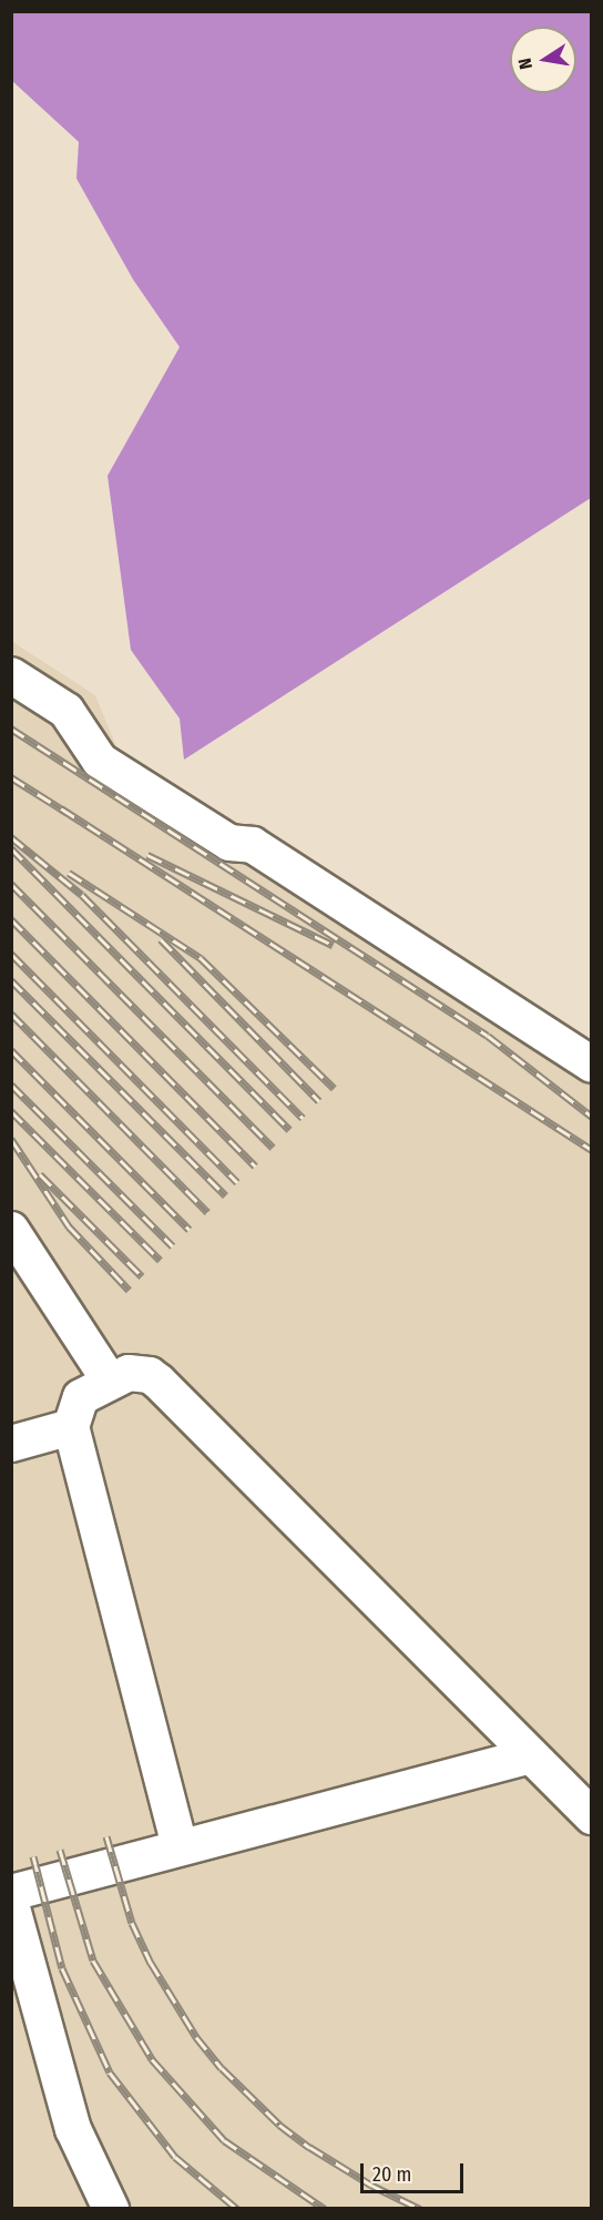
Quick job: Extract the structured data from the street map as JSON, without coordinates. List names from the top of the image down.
{
  "scale_bar": "20 m",
  "north": "left"
}
